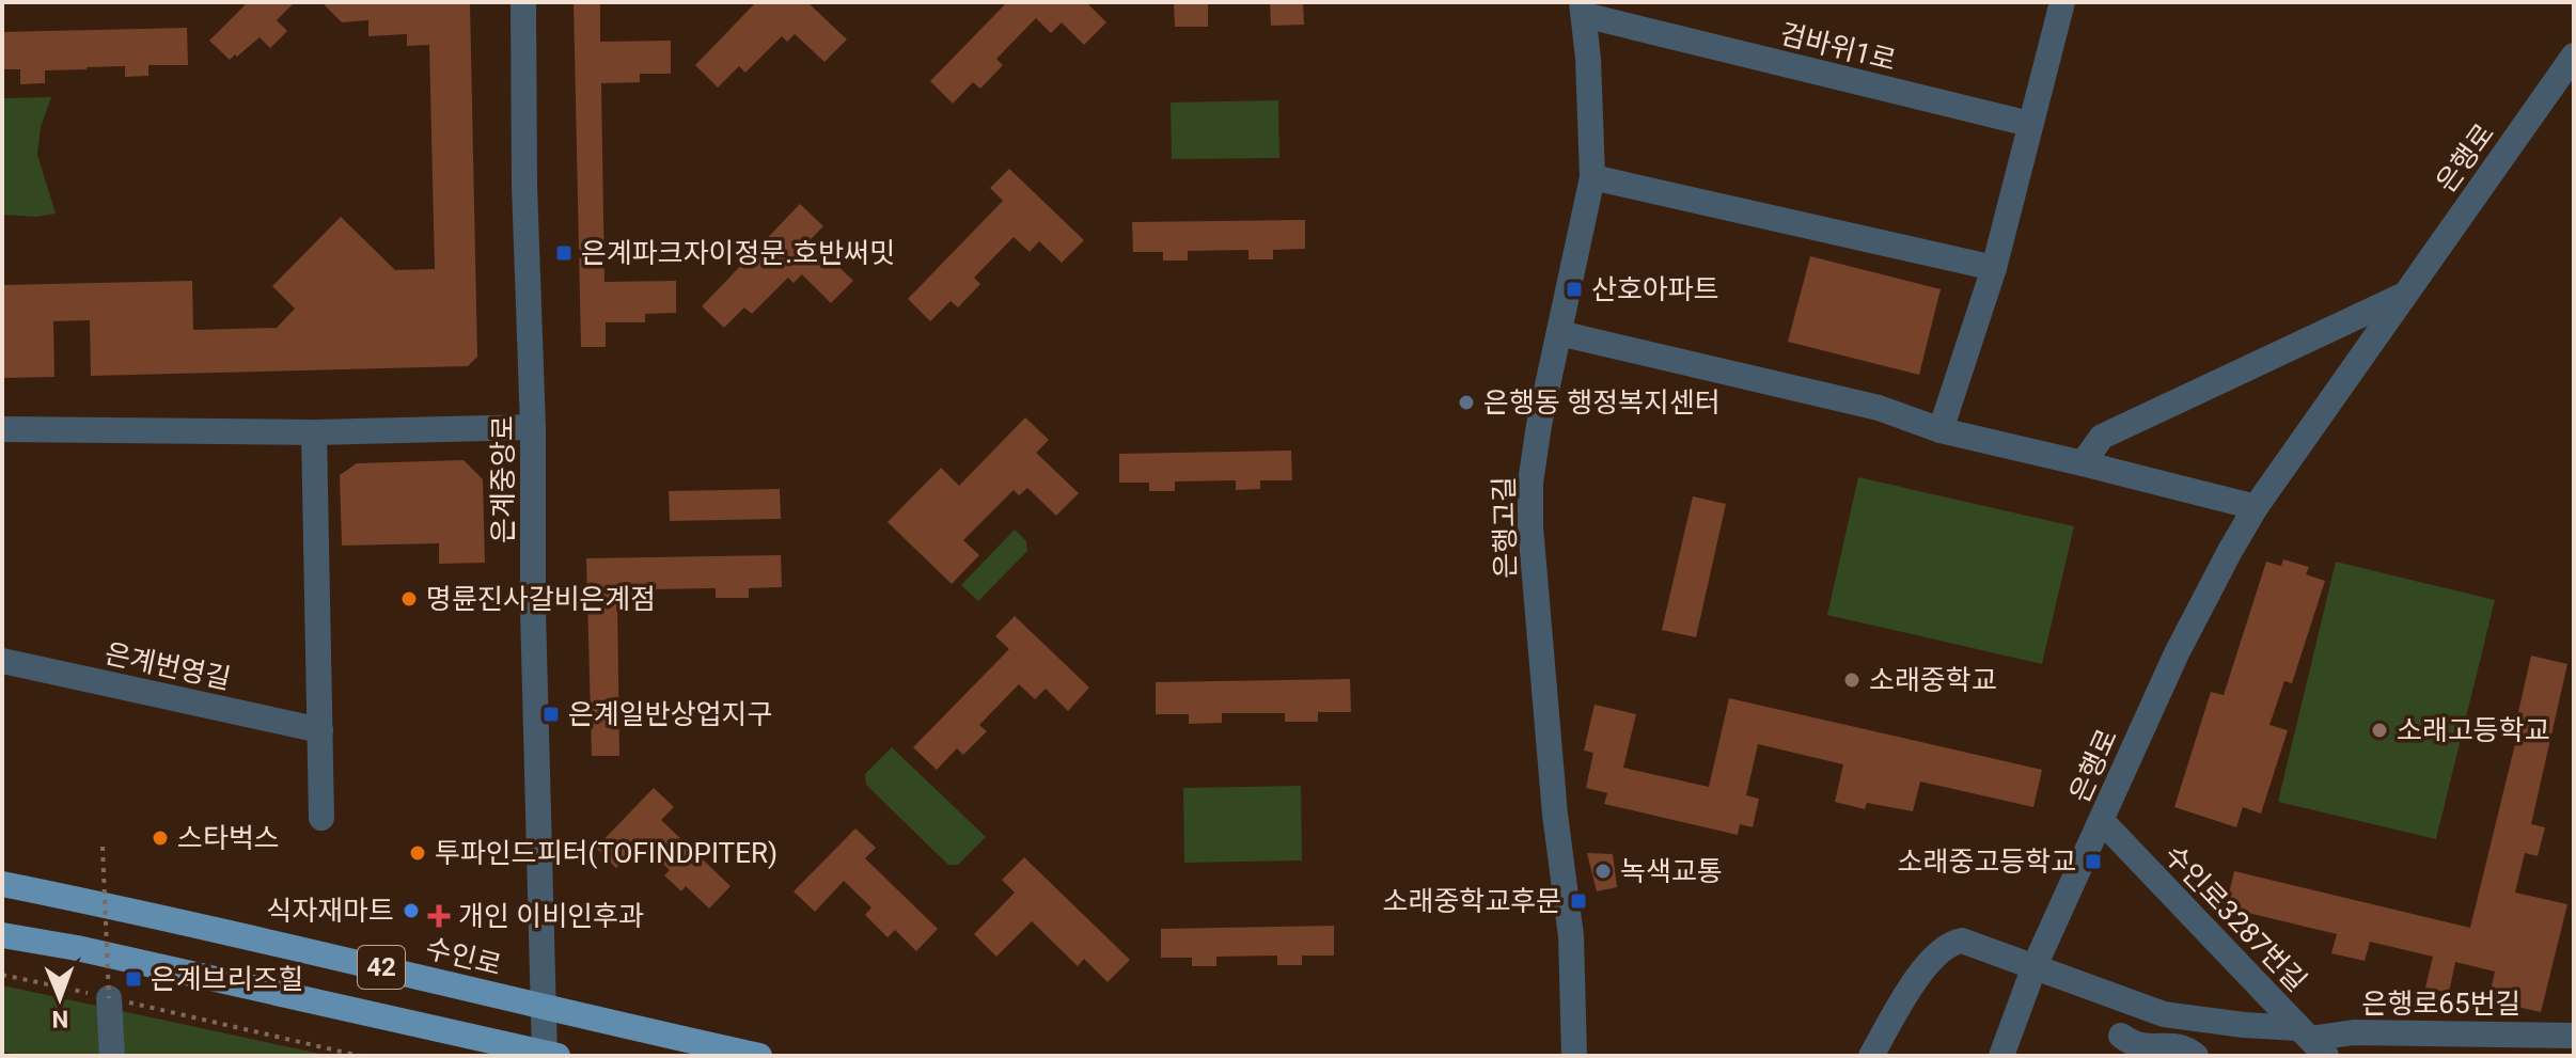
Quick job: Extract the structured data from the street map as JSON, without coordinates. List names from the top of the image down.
{
  "streets": {
    "main road": ["수인로", "42"],
    "street": [
      "검바위1로",
      "은행로",
      "은계중앙로",
      "은행고길",
      "은계번영길",
      "수인로3287번길",
      "은행로65번길"
    ]
  },
  "crossings": [
    ["검바위1로", "은행고길"],
    ["은행로", "수인로3287번길"],
    ["은행로", "은행로65번길"],
    ["은계중앙로", "수인로"],
    ["은계중앙로", "42"],
    ["수인로3287번길", "은행로65번길"]
  ],
  "places": {
    "transit": [
      "은계파크자이정문.호반써밋",
      "산호아파트",
      "은계일반상업지구",
      "소래중고등학교",
      "소래중학교후문",
      "은계브리즈힐"
    ],
    "other": [
      "은행동 행정복지센터",
      "명륜진사갈비은계점",
      "소래중학교",
      "소래고등학교",
      "스타벅스",
      "투파인드피터(TOFINDPITER)",
      "녹색교통",
      "식자재마트"
    ],
    "health": ["개인 이비인후과"]
  },
  "north": "bottom"
}
